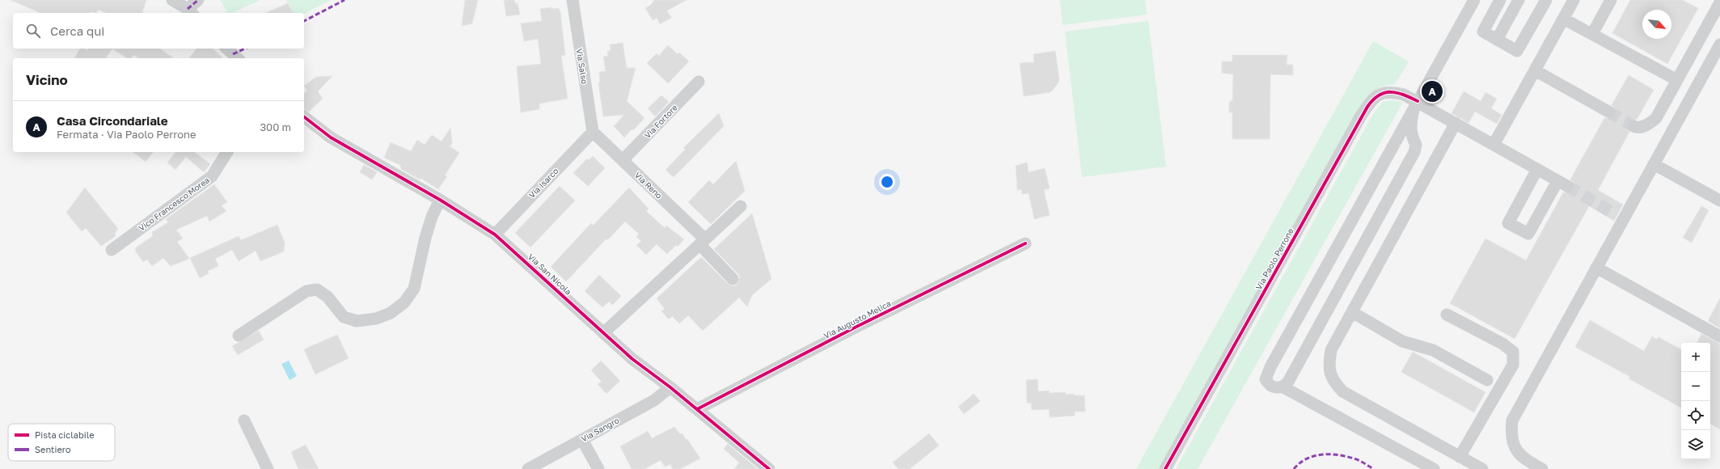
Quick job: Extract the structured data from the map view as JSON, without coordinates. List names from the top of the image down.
{
  "streets": {
    "street": [
      "Via Salso",
      "Via Fortore",
      "Via Isarco",
      "Via Reno",
      "Vico Francesco Morea",
      "Via Paolo Perrone",
      "Via San Nicola",
      "Via Augusto Melica",
      "Via Sangro"
    ]
  },
  "crossings": [
    ["Via Salso", "Via Isarco"],
    ["Via Salso", "Via Reno"],
    ["Via Fortore", "Via Reno"],
    ["Via Isarco", "Via Reno"],
    ["Via Isarco", "Via San Nicola"],
    ["Via San Nicola", "Via Augusto Melica"],
    ["Via San Nicola", "Via Sangro"]
  ],
  "legend": ["Pista ciclabile", "Sentiero"],
  "north": "bottom right",
  "page": {
    "search": "Cerca qui",
    "heading": "Vicino",
    "pins": "A",
    "list": [
      {
        "mark": "A",
        "name": "Casa Circondariale",
        "note": "Fermata · Via Paolo Perrone",
        "value": "300 m"
      }
    ],
    "map_buttons": ["+", "−"]
  }
}
